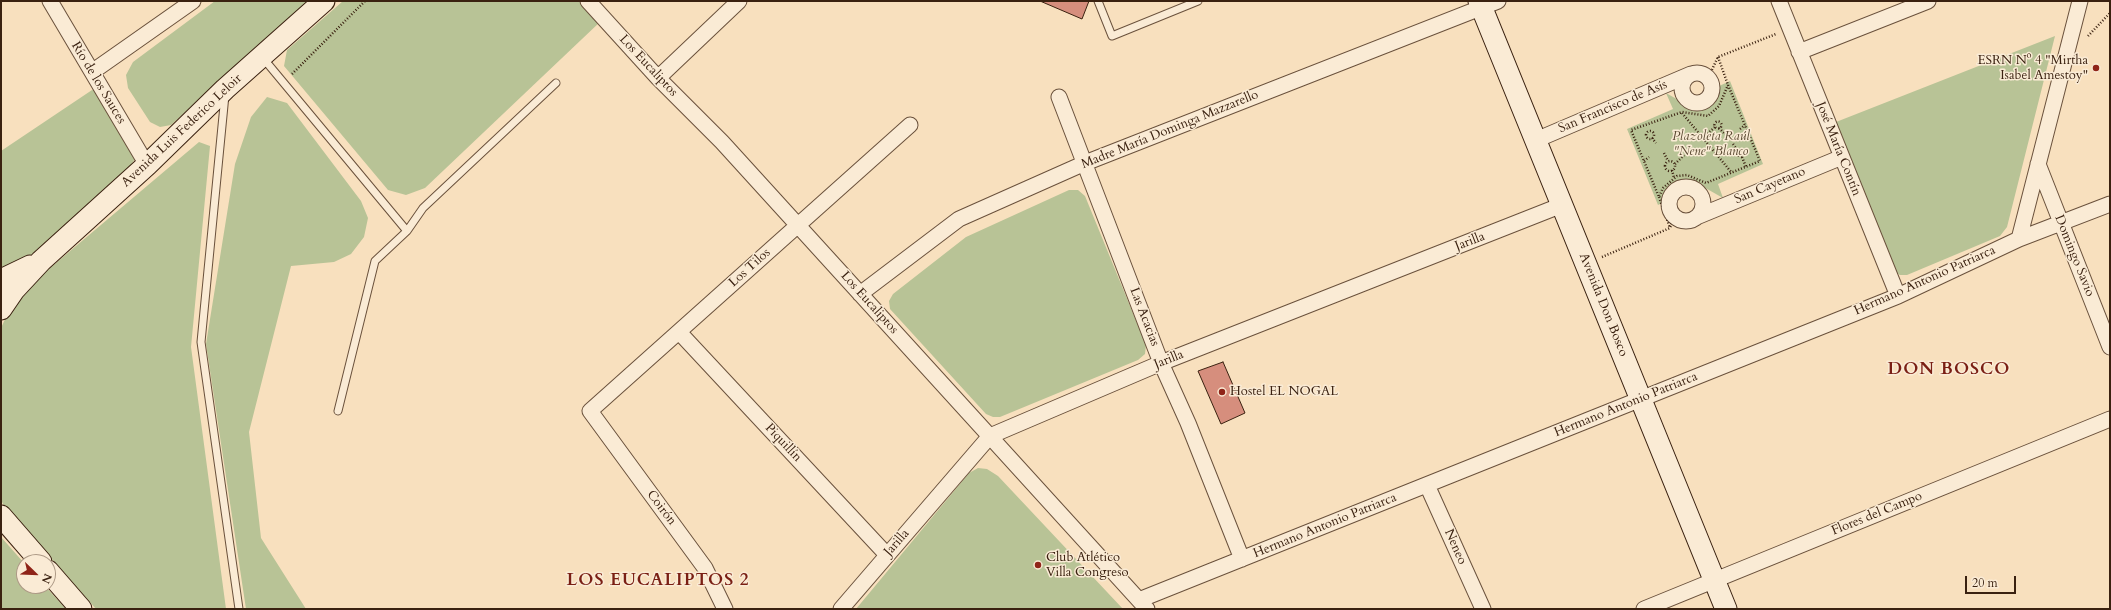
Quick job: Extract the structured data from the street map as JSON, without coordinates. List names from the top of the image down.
{
  "streets": {
    "main road": ["Avenida Luis Federico Leloir", "Avenida Don Bosco"],
    "street": [
      "Los Eucaliptos",
      "Río de los Sauces",
      "San Francisco de Asís",
      "Madre María Dominga Mazzarello",
      "José María Contín",
      "San Cayetano",
      "Jarilla",
      "Domingo Savio",
      "Los Tilos",
      "Hermano Antonio Patriarca",
      "Las Acacias",
      "Piquillín",
      "Coirón",
      "Flores del Campo",
      "Neneo"
    ]
  },
  "crossings": [
    ["Los Eucaliptos", "Madre María Dominga Mazzarello"],
    ["Los Eucaliptos", "Jarilla"],
    ["Los Eucaliptos", "Los Tilos"],
    ["Los Eucaliptos", "Hermano Antonio Patriarca"],
    ["Río de los Sauces", "Avenida Luis Federico Leloir"],
    ["San Francisco de Asís", "Avenida Don Bosco"],
    ["Madre María Dominga Mazzarello", "Avenida Don Bosco"],
    ["Madre María Dominga Mazzarello", "Las Acacias"],
    ["José María Contín", "San Cayetano"],
    ["José María Contín", "Hermano Antonio Patriarca"],
    ["Jarilla", "Avenida Don Bosco"],
    ["Jarilla", "Las Acacias"],
    ["Jarilla", "Piquillín"],
    ["Domingo Savio", "Hermano Antonio Patriarca"],
    ["Los Tilos", "Piquillín"],
    ["Los Tilos", "Coirón"],
    ["Hermano Antonio Patriarca", "Avenida Don Bosco"],
    ["Hermano Antonio Patriarca", "Las Acacias"],
    ["Hermano Antonio Patriarca", "Neneo"],
    ["Avenida Don Bosco", "Flores del Campo"]
  ],
  "districts": ["DON BOSCO", "LOS EUCALIPTOS 2"],
  "parks": ["Plazoleta Raúl \"Nene\" Blanco"],
  "places": ["ESRN Nº 4 \"Mirtha Isabel Amestoy\"", "Hostel EL NOGAL", "Club Atlético Villa Congreso"],
  "scale_bar": "20 m",
  "north": "bottom right"
}
